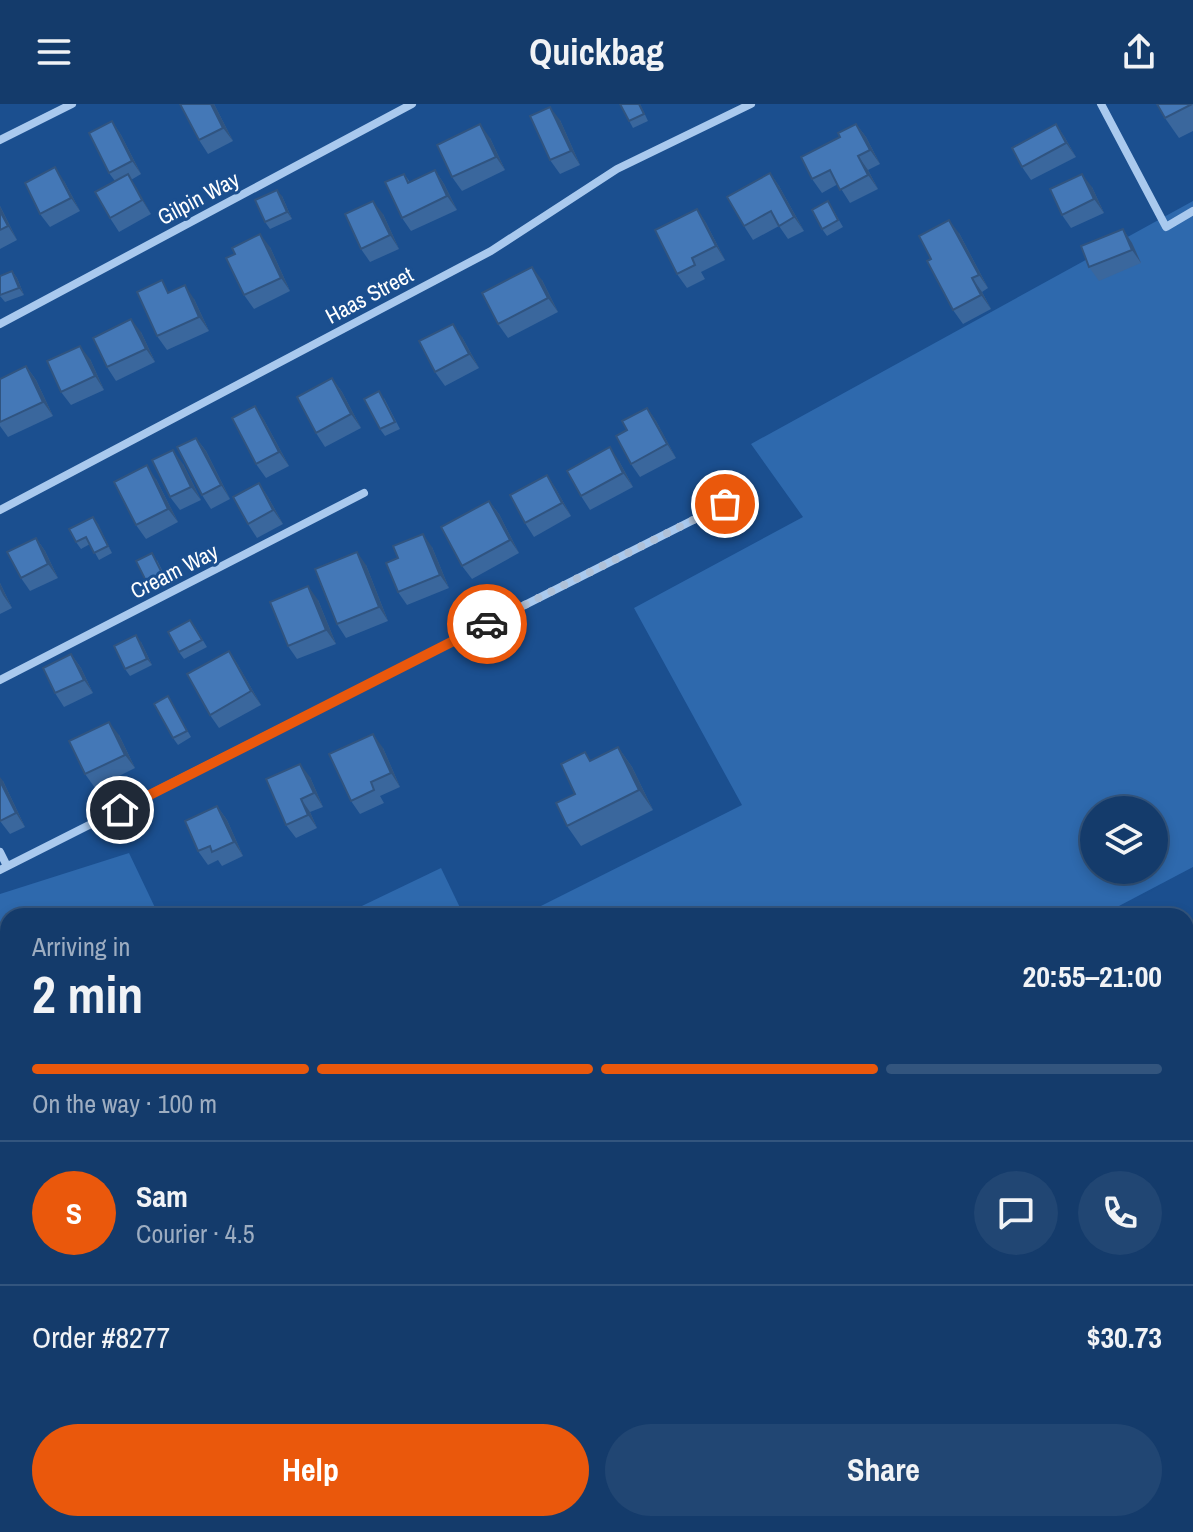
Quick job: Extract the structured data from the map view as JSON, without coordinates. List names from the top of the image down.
{
  "streets": {
    "street": ["Gilpin Way", "Haas Street", "Cream Way"]
  },
  "page": {
    "header": "Quickbag",
    "heading": ["2 min", "Arriving in", "20:55–21:00"],
    "panel": [
      "Sam",
      "Courier · 4.5",
      "Order #8277",
      "$30.73"
    ],
    "bar": "On the way · 100 m",
    "round": "S",
    "buttons": ["Help", "Share"]
  }
}
